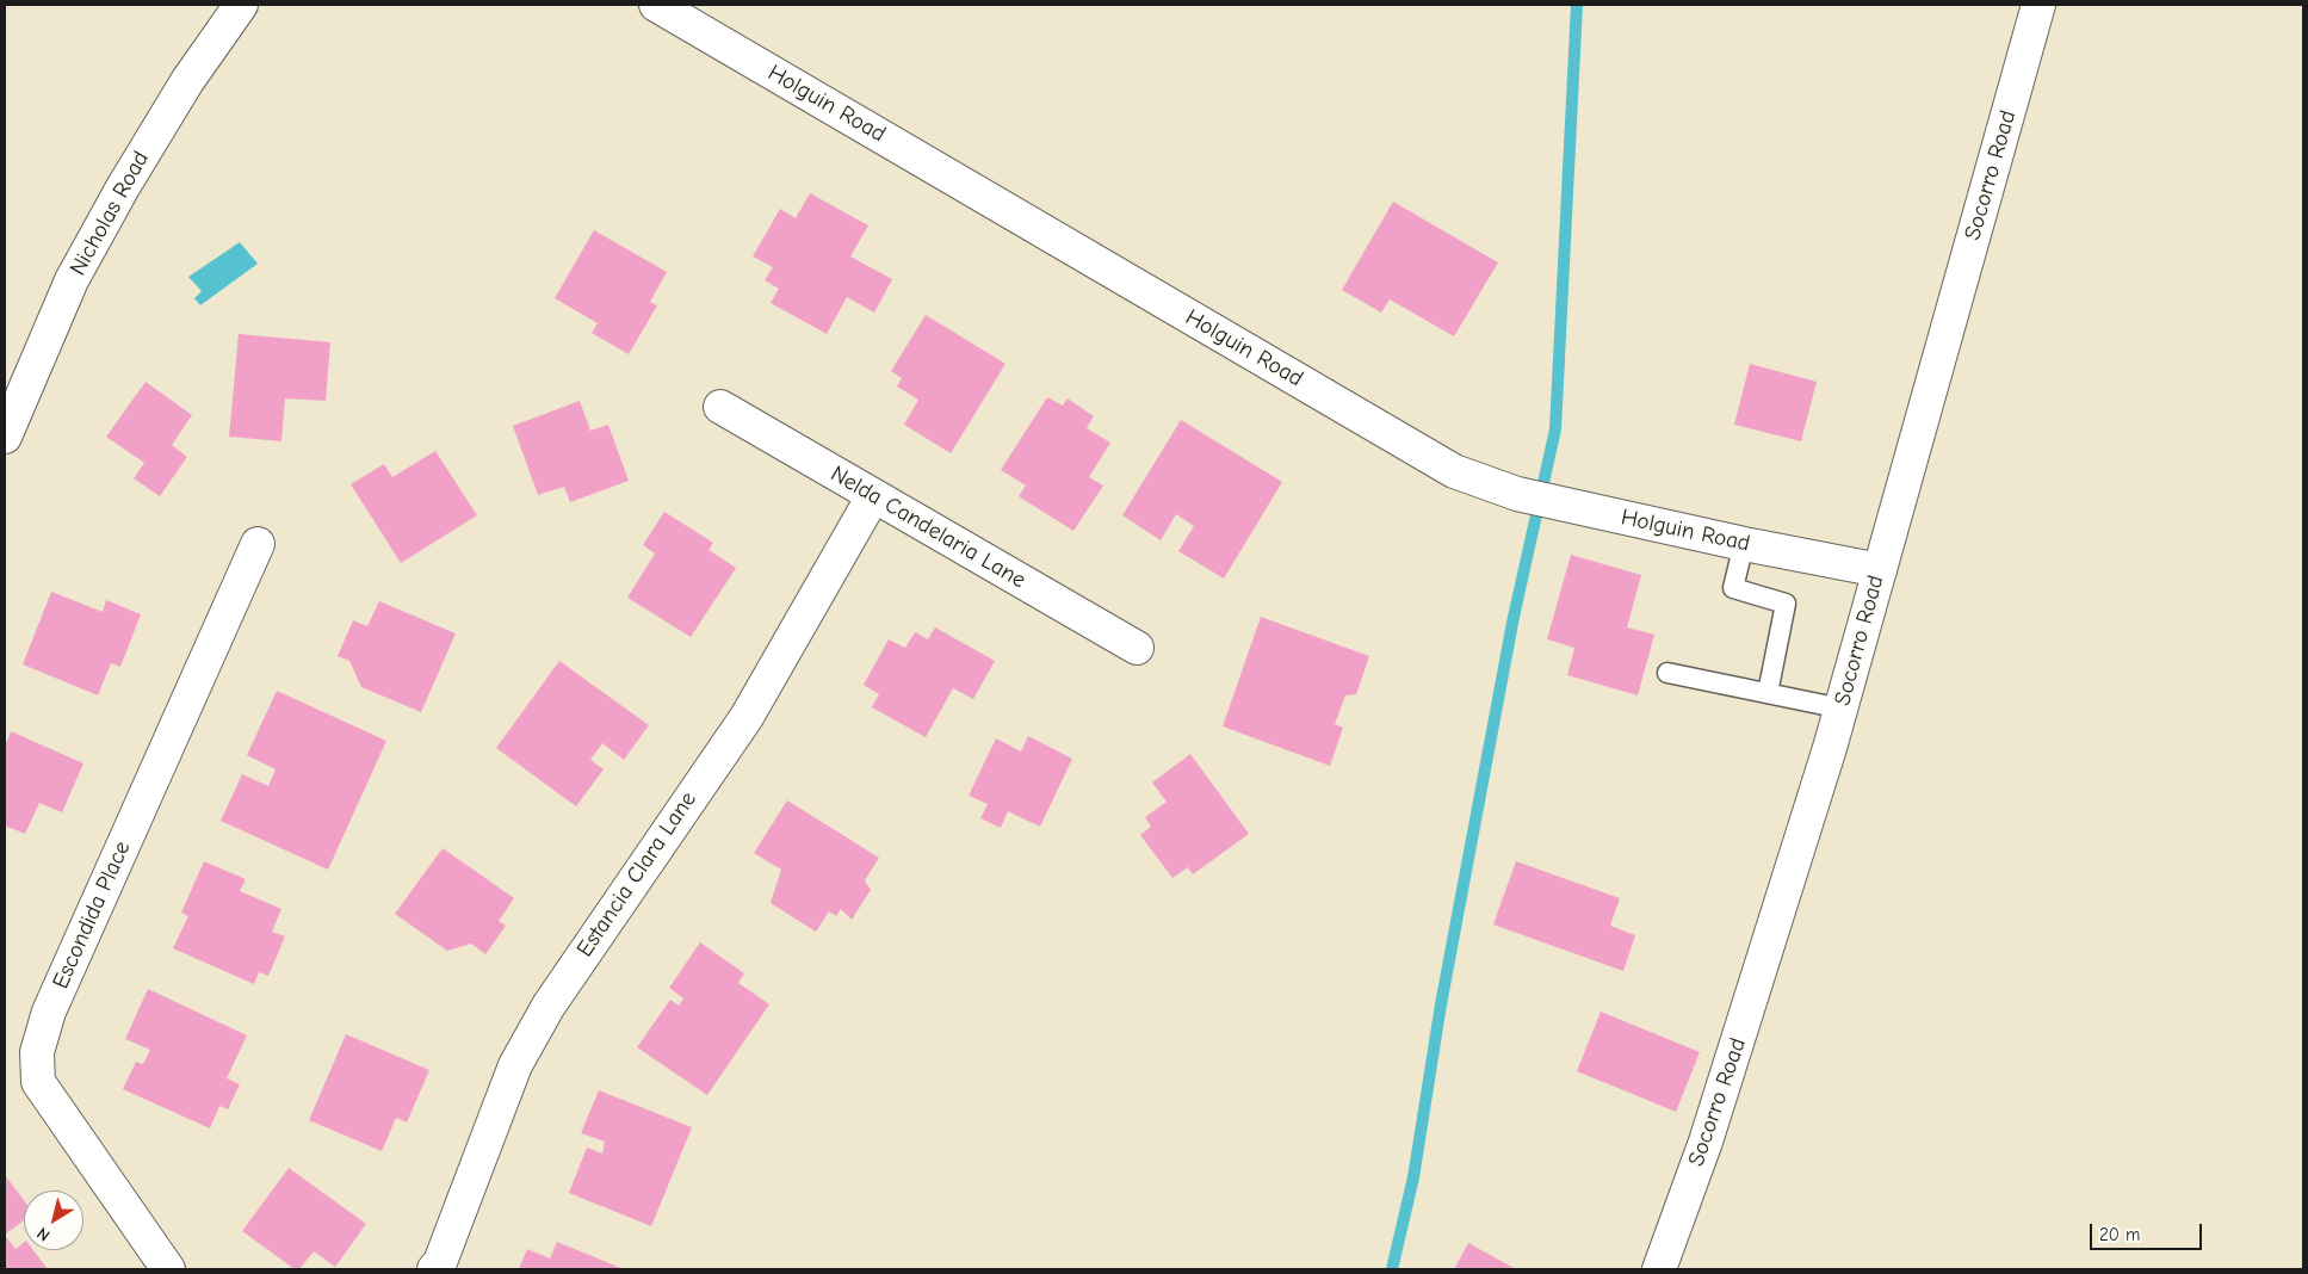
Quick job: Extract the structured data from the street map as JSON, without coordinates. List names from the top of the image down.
{
  "streets": {
    "street": [
      "Holguin Road",
      "Socorro Road",
      "Nicholas Road",
      "Nelda Candelaria Lane",
      "Estancia Clara Lane",
      "Escondida Place"
    ]
  },
  "crossings": [
    ["Holguin Road", "Socorro Road"],
    ["Nelda Candelaria Lane", "Estancia Clara Lane"]
  ],
  "scale_bar": "20 m",
  "north": "bottom left"
}
